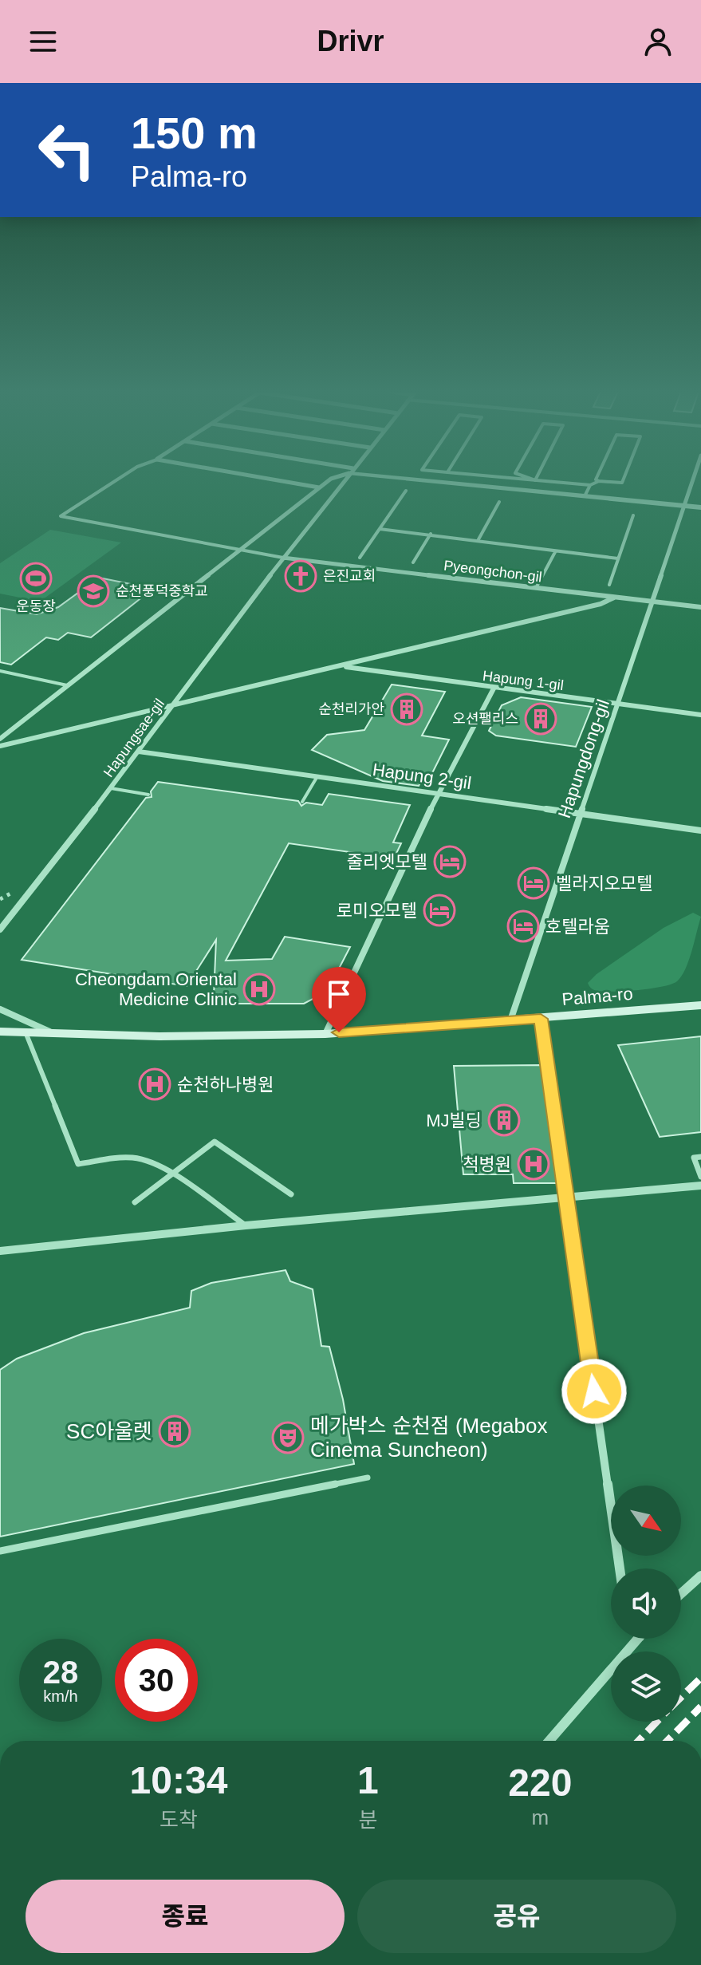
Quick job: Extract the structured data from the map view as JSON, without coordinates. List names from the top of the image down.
{
  "streets": {
    "main road": ["Palma-ro"],
    "street": [
      "Pyeongchon-gil",
      "Hapung 1-gil",
      "Hapungsae-gil",
      "Hapungdong-gil",
      "Hapung 2-gil"
    ]
  },
  "crossings": [
    ["Pyeongchon-gil", "Hapungsae-gil"],
    ["Pyeongchon-gil", "Hapungdong-gil"],
    ["Hapung 1-gil", "Hapungdong-gil"],
    ["Hapungsae-gil", "Hapung 2-gil"],
    ["Hapungdong-gil", "Hapung 2-gil"],
    ["Hapungdong-gil", "Palma-ro"]
  ],
  "places": {
    "church": ["은진교회"],
    "sports": ["운동장"],
    "school or university": ["순천풍덕중학교"],
    "building": [
      "순천리가안",
      "오션팰리스",
      "MJ빌딩",
      "SC아울렛"
    ],
    "hotel": [
      "줄리엣모텔",
      "벨라지오모텔",
      "로미오모텔",
      "호텔라움"
    ],
    "hospital": ["Cheongdam Oriental Medicine Clinic", "순천하나병원", "척병원"],
    "theatre": ["메가박스 순천점 (Megabox Cinema Suncheon)"]
  },
  "north": "bottom right",
  "page": {
    "header": "Drivr",
    "turn": ["150 m", "Palma-ro"],
    "speed": "28 km/h",
    "limit": "30",
    "eta": [
      "10:34",
      "도착",
      "1",
      "분",
      "220",
      "m"
    ],
    "buttons": ["종료", "공유"]
  }
}
